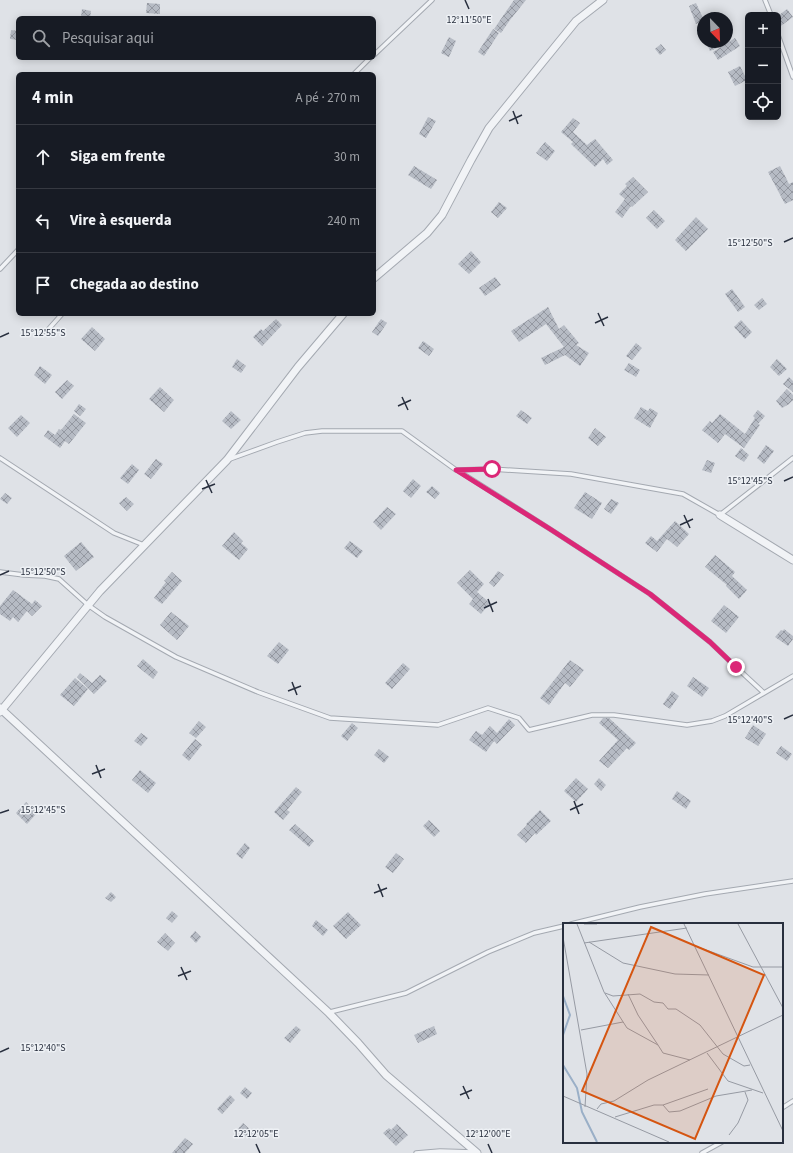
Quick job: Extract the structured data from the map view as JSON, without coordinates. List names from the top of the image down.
{
  "north": "bottom right",
  "page": {
    "map_buttons": ["+", "−"],
    "search": "Pesquisar aqui",
    "heading": ["4 min", "A pé · 270 m"],
    "list": [
      ["Siga em frente", "30 m"],
      ["Vire à esquerda", "240 m"],
      "Chegada ao destino"
    ]
  },
  "coordinates": [
    "12°11'50\"E",
    "15°12'50\"S",
    "15°12'55\"S",
    "15°12'45\"S",
    "15°12'40\"S",
    "12°12'05\"E",
    "12°12'00\"E"
  ]
}
